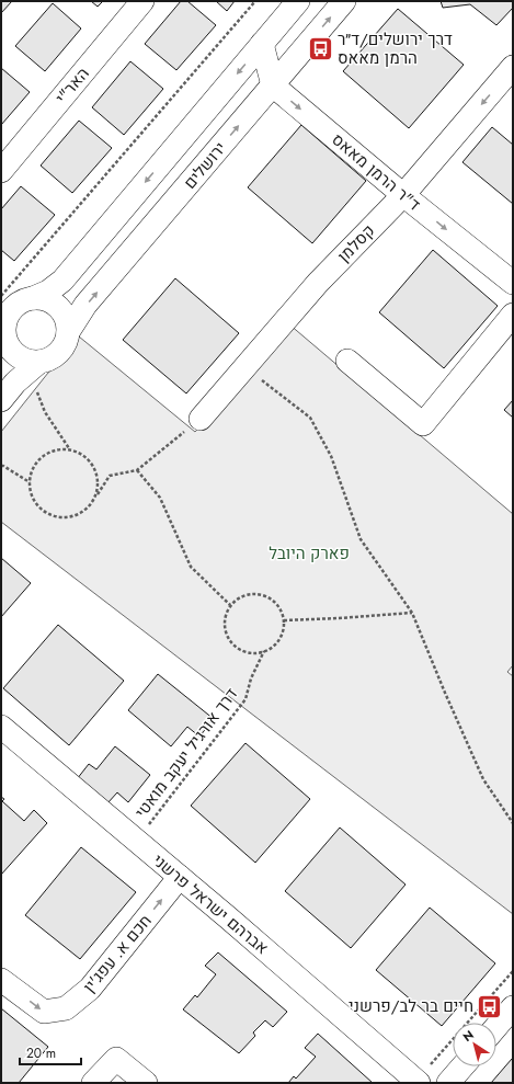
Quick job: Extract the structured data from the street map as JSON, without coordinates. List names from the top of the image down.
{
  "streets": {
    "street": [
      "האר\"י",
      "ירושלים",
      "ד\"ר הרמן מאאס",
      "קסלמן",
      "אברהם ישראל פרשני",
      "חכם א. עפג'ין"
    ],
    "path": ["דרך אורגיל יעקב מואטי"]
  },
  "crossings": [
    ["ירושלים", "ד\"ר הרמן מאאס"],
    ["ד\"ר הרמן מאאס", "קסלמן"],
    ["דרך אורגיל יעקב מואטי", "אברהם ישראל פרשני"],
    ["אברהם ישראל פרשני", "חכם א. עפג'ין"]
  ],
  "one_way": ["ד\"ר הרמן מאאס", "קסלמן", "חכם א. עפג'ין"],
  "parks": ["פארק היובל"],
  "places": {
    "bus stop": ["דרך ירושלים/ד״ר הרמן מאאס", "חיים בר לב/פרשני"]
  },
  "scale_bar": "20 m",
  "north": "top left"
}
